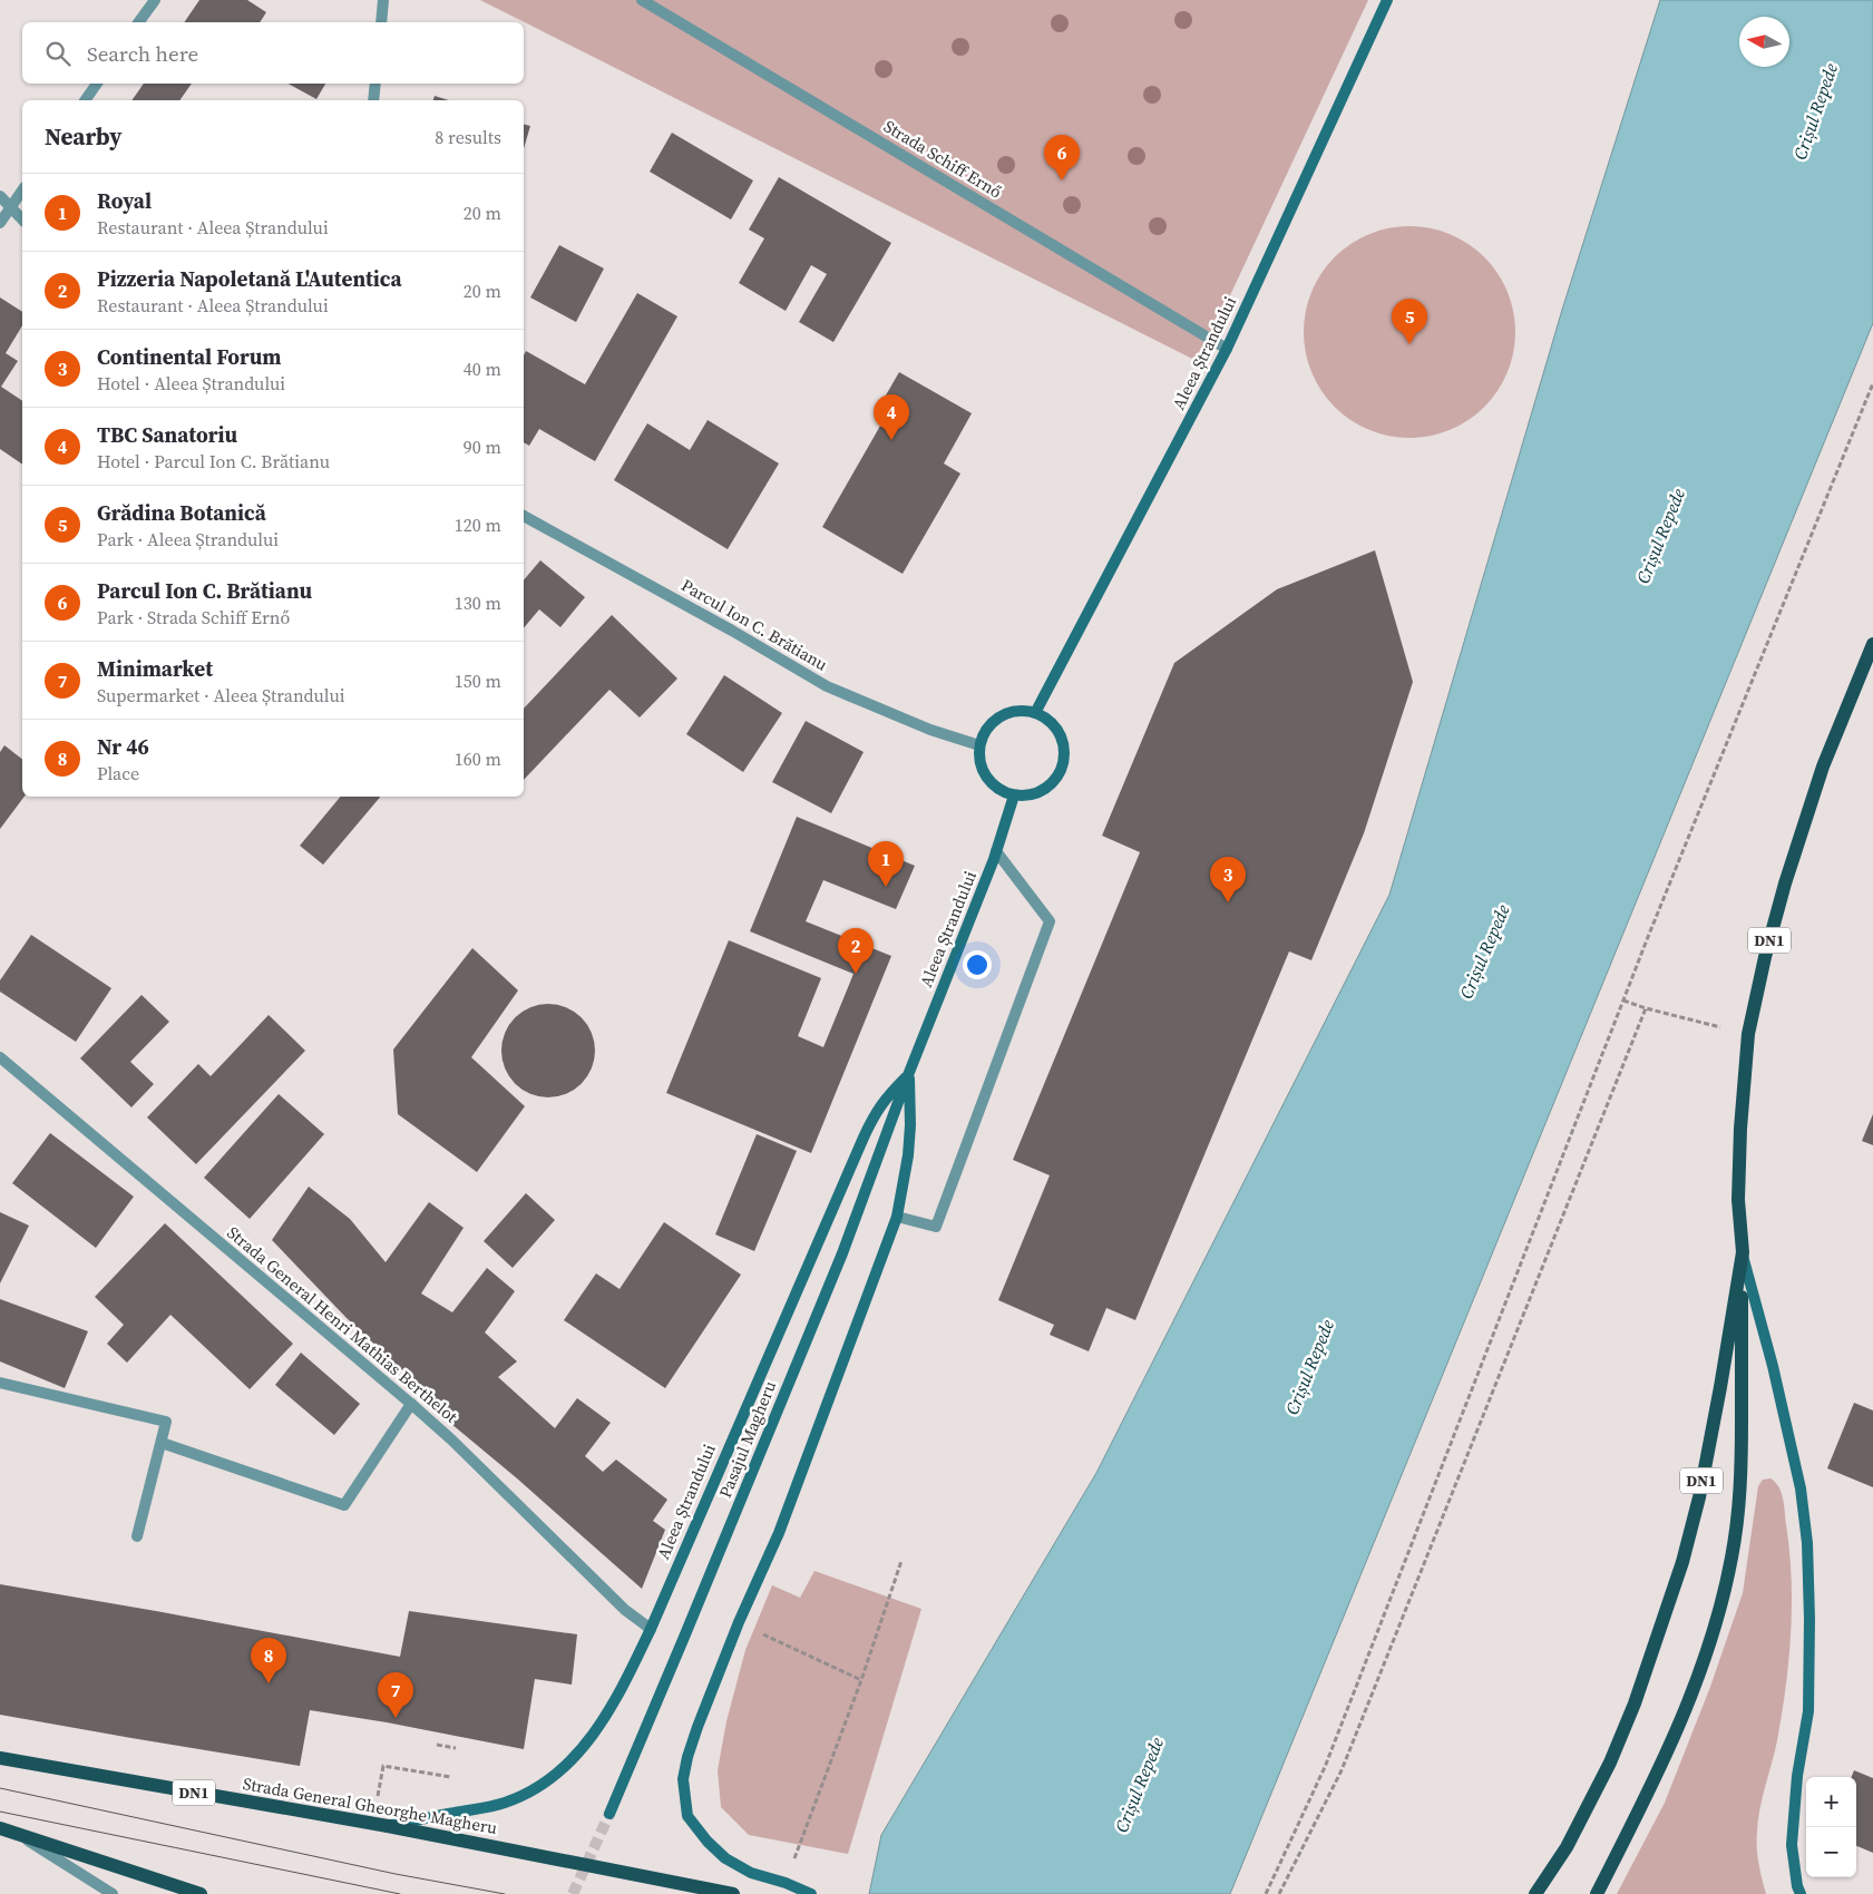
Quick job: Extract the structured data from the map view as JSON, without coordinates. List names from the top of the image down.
{
  "streets": {
    "main road": ["DN1", "Strada General Gheorghe Magheru"],
    "street": [
      "Strada Schiff Ernő",
      "Aleea Ștrandului",
      "Parcul Ion C. Brătianu",
      "Strada General Henri Mathias Berthelot",
      "Pasajul Magheru"
    ]
  },
  "crossings": [
    ["Strada Schiff Ernő", "Aleea Ștrandului"],
    ["Aleea Ștrandului", "Parcul Ion C. Brătianu"],
    ["Aleea Ștrandului", "Strada General Henri Mathias Berthelot"],
    ["Aleea Ștrandului", "Pasajul Magheru"],
    ["Aleea Ștrandului", "Strada General Gheorghe Magheru"]
  ],
  "water": ["Crișul Repede"],
  "north": "left",
  "page": {
    "search": "Search here",
    "heading": ["Nearby", "8 results"],
    "pins": [
      "6",
      "5",
      "4",
      "1",
      "3",
      "2",
      "8",
      "7"
    ],
    "list": [
      {
        "mark": "1",
        "name": "Royal",
        "note": "Restaurant · Aleea Ștrandului",
        "value": "20 m"
      },
      {
        "mark": "2",
        "name": "Pizzeria Napoletană L'Autentica",
        "note": "Restaurant · Aleea Ștrandului",
        "value": "20 m"
      },
      {
        "mark": "3",
        "name": "Continental Forum",
        "note": "Hotel · Aleea Ștrandului",
        "value": "40 m"
      },
      {
        "mark": "4",
        "name": "TBC Sanatoriu",
        "note": "Hotel · Parcul Ion C. Brătianu",
        "value": "90 m"
      },
      {
        "mark": "5",
        "name": "Grădina Botanică",
        "note": "Park · Aleea Ștrandului",
        "value": "120 m"
      },
      {
        "mark": "6",
        "name": "Parcul Ion C. Brătianu",
        "note": "Park · Strada Schiff Ernő",
        "value": "130 m"
      },
      {
        "mark": "7",
        "name": "Minimarket",
        "note": "Supermarket · Aleea Ștrandului",
        "value": "150 m"
      },
      {
        "mark": "8",
        "name": "Nr 46",
        "note": "Place",
        "value": "160 m"
      }
    ],
    "map_buttons": ["+", "−"]
  }
}
